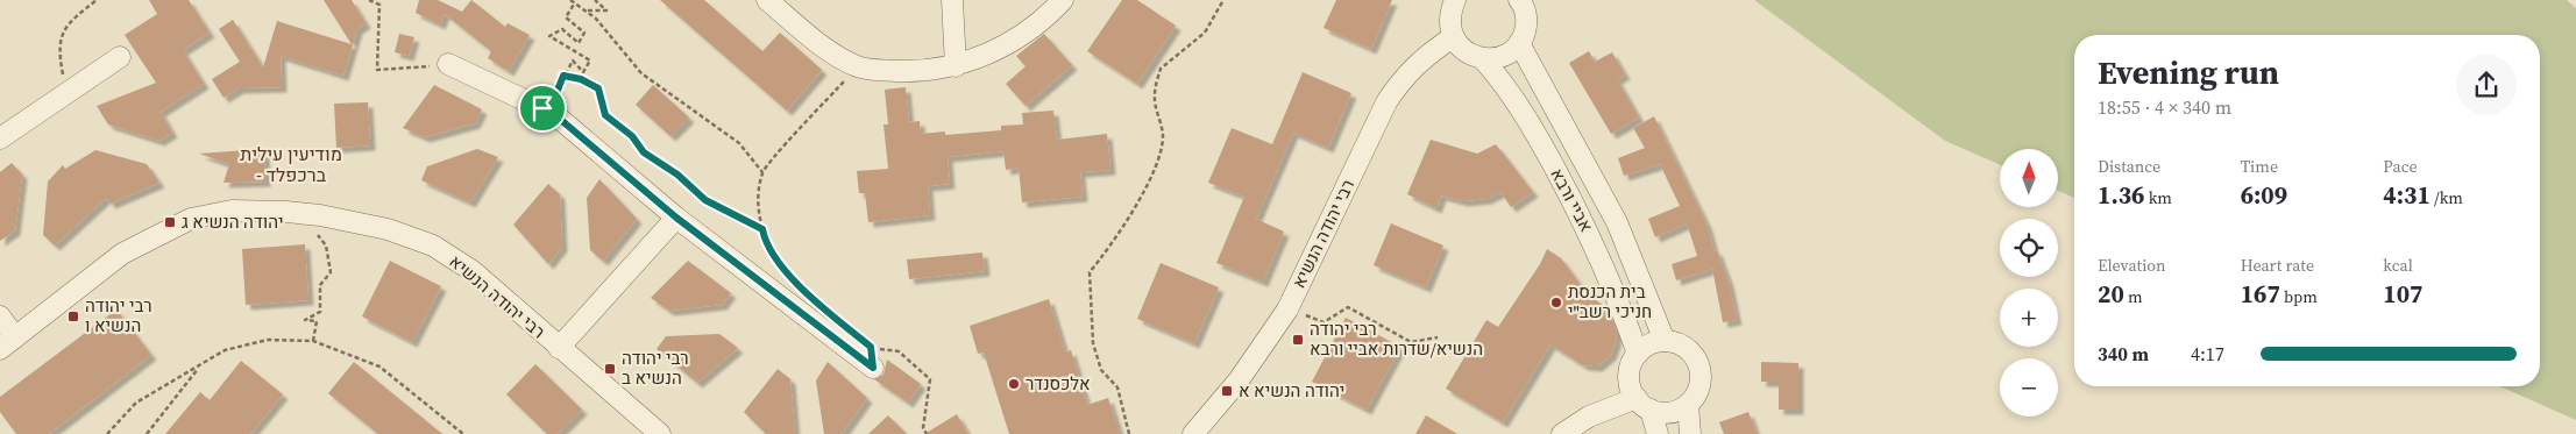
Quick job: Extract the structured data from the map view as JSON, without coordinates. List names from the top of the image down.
{
  "streets": {
    "street": ["אביי ורבא", "רבי יהודה הנשיא"]
  },
  "districts": ["מודיעין עילית - ברכפלד"],
  "places": {
    "transit": [
      "יהודה הנשיא ג",
      "רבי יהודה הנשיא ו",
      "רבי יהודה הנשיא/שדרות אביי ורבא",
      "רבי יהודה הנשיא ב",
      "יהודה הנשיא א"
    ],
    "other": ["בית הכנסת חניכי רשב\"י", "אלכסנדר"]
  },
  "north": "top",
  "page": {
    "heading": ["Evening run", "18:55 · 4 × 340 m"],
    "stats": [
      ["Distance", "1.36 km"],
      ["Time", "6:09"],
      ["Pace", "4:31 /km"],
      ["Elevation", "20 m"],
      ["Heart rate", "167 bpm"],
      ["kcal", "107"]
    ],
    "map_buttons": ["+", "−"],
    "list": [
      {
        "name": "340 m",
        "note": "4:17"
      }
    ]
  }
}
